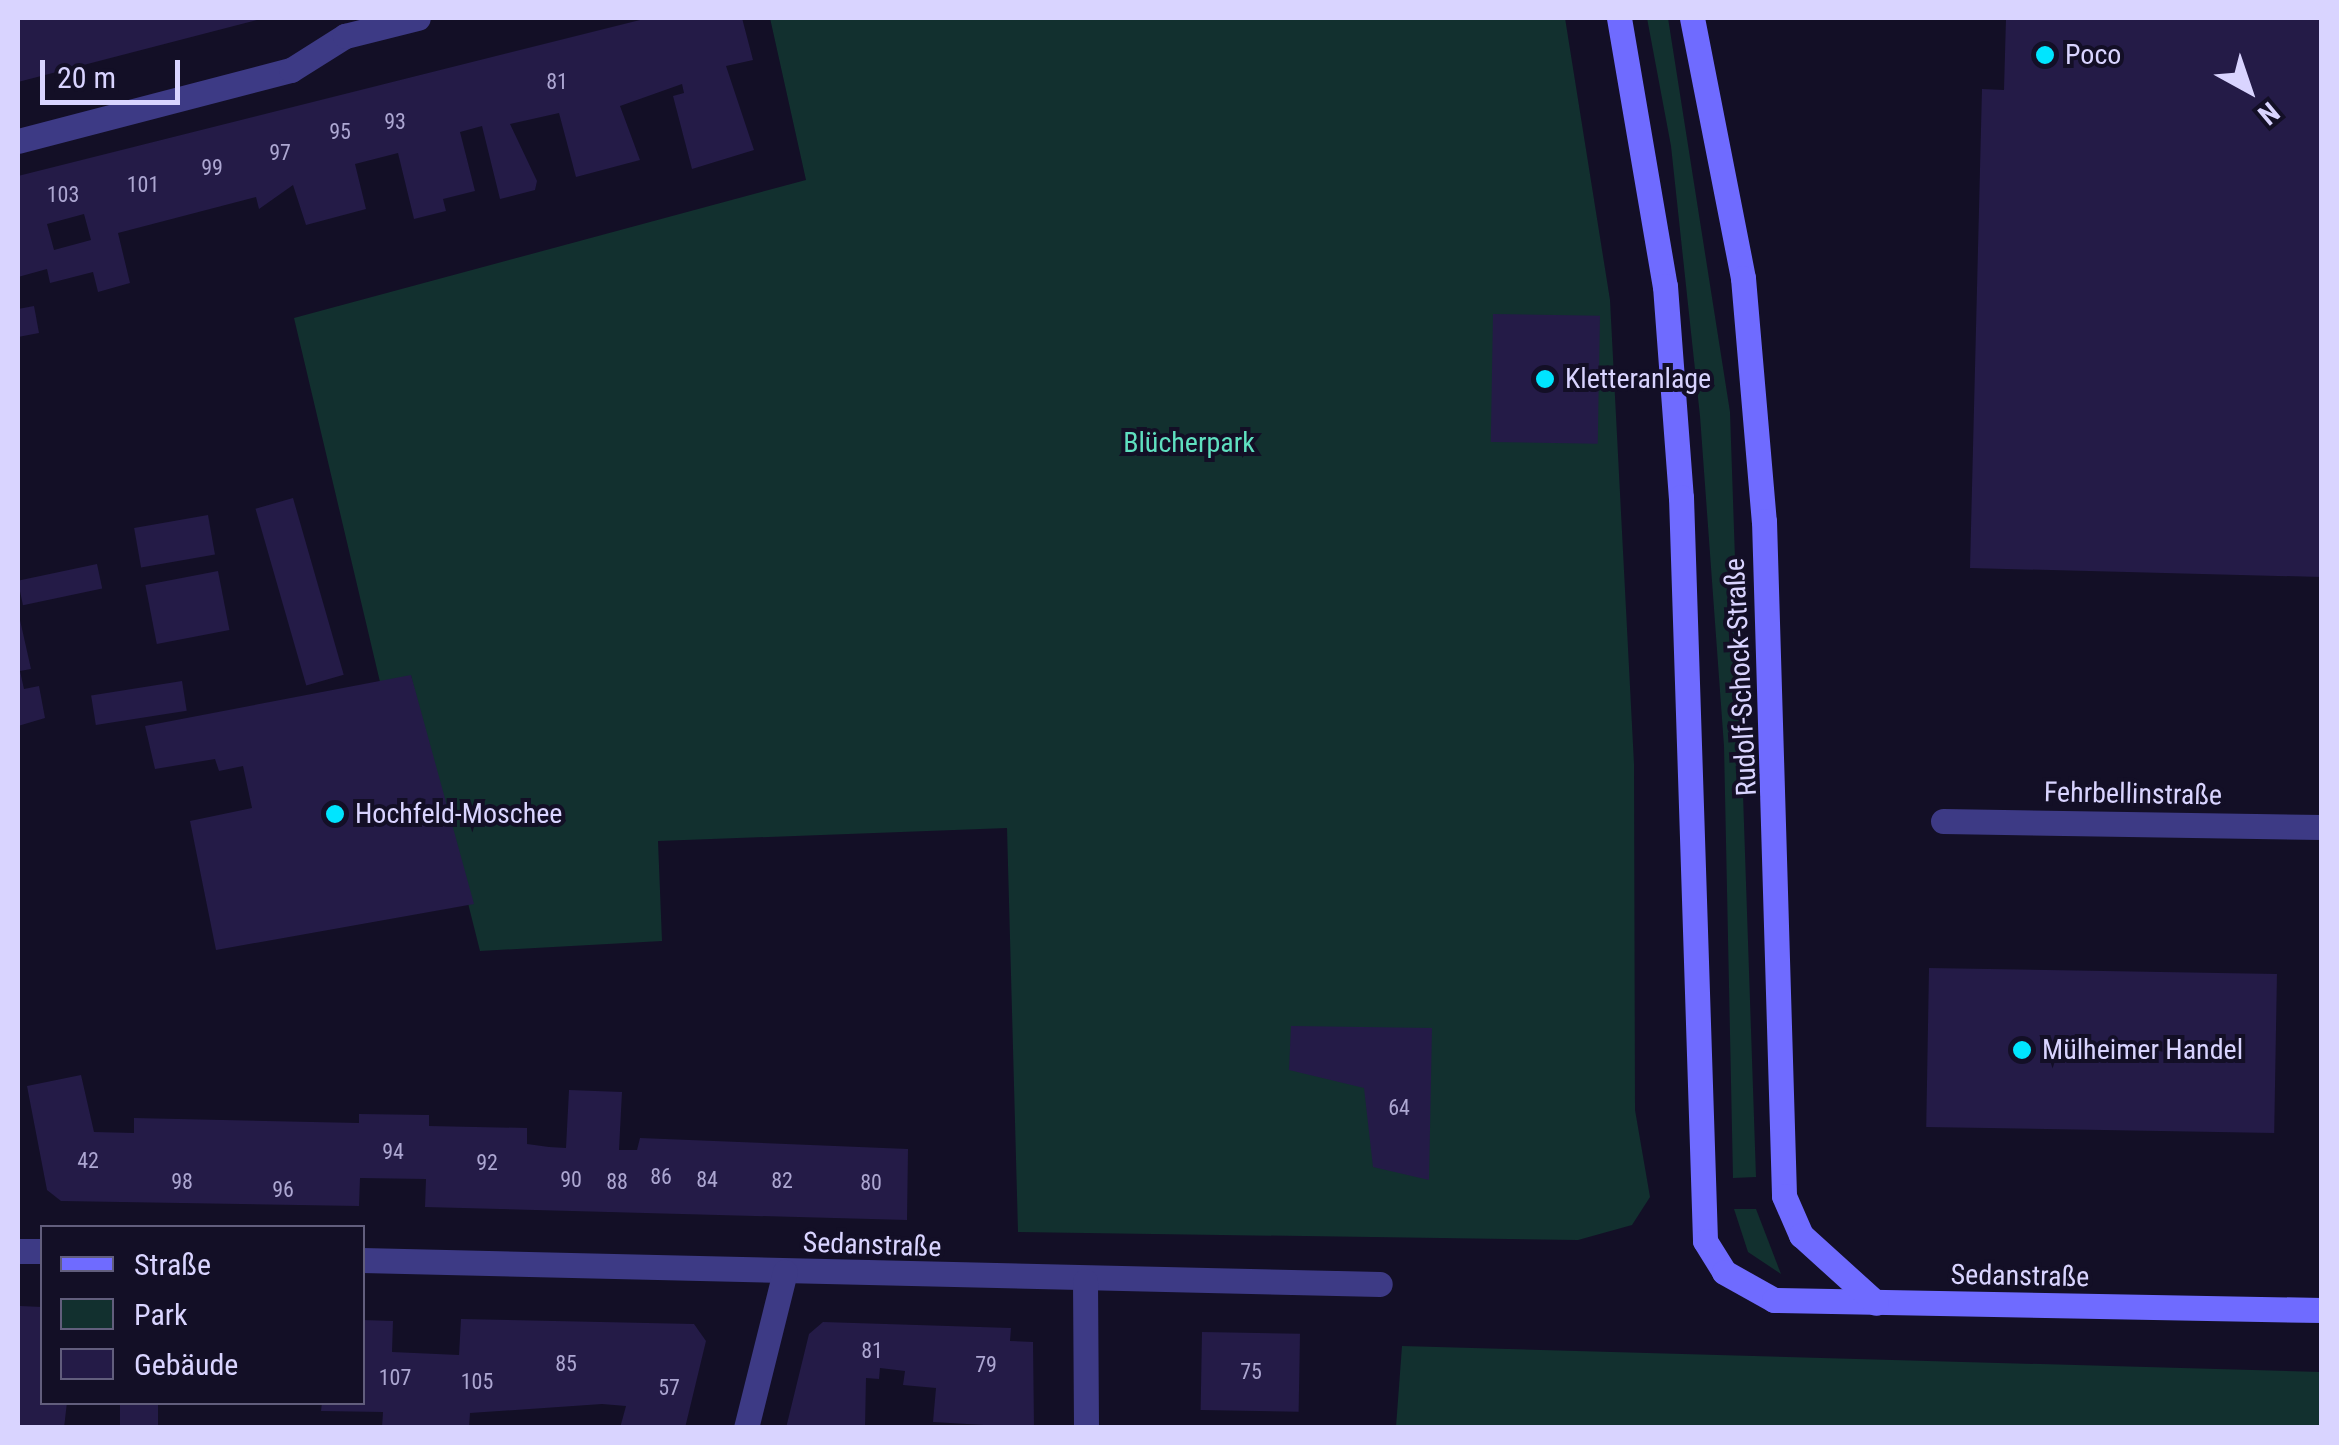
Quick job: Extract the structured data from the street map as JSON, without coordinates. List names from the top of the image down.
{
  "streets": {
    "main road": ["Rudolf-Schock-Straße", "Sedanstraße"],
    "street": ["Fehrbellinstraße"]
  },
  "crossings": [
    ["Rudolf-Schock-Straße", "Sedanstraße"]
  ],
  "parks": ["Blücherpark"],
  "places": [
    "Poco",
    "Kletteranlage",
    "Hochfeld-Moschee",
    "Mülheimer Handel"
  ],
  "house_numbers": [
    "81",
    "93",
    "95",
    "97",
    "99",
    "101",
    "103",
    "64",
    "94",
    "42",
    "92",
    "86",
    "90",
    "84",
    "82",
    "98",
    "88",
    "80",
    "96",
    "81",
    "85",
    "79",
    "75",
    "107",
    "105",
    "57"
  ],
  "legend": ["Straße", "Park", "Gebäude"],
  "scale_bar": "20 m",
  "north": "bottom right"
}
